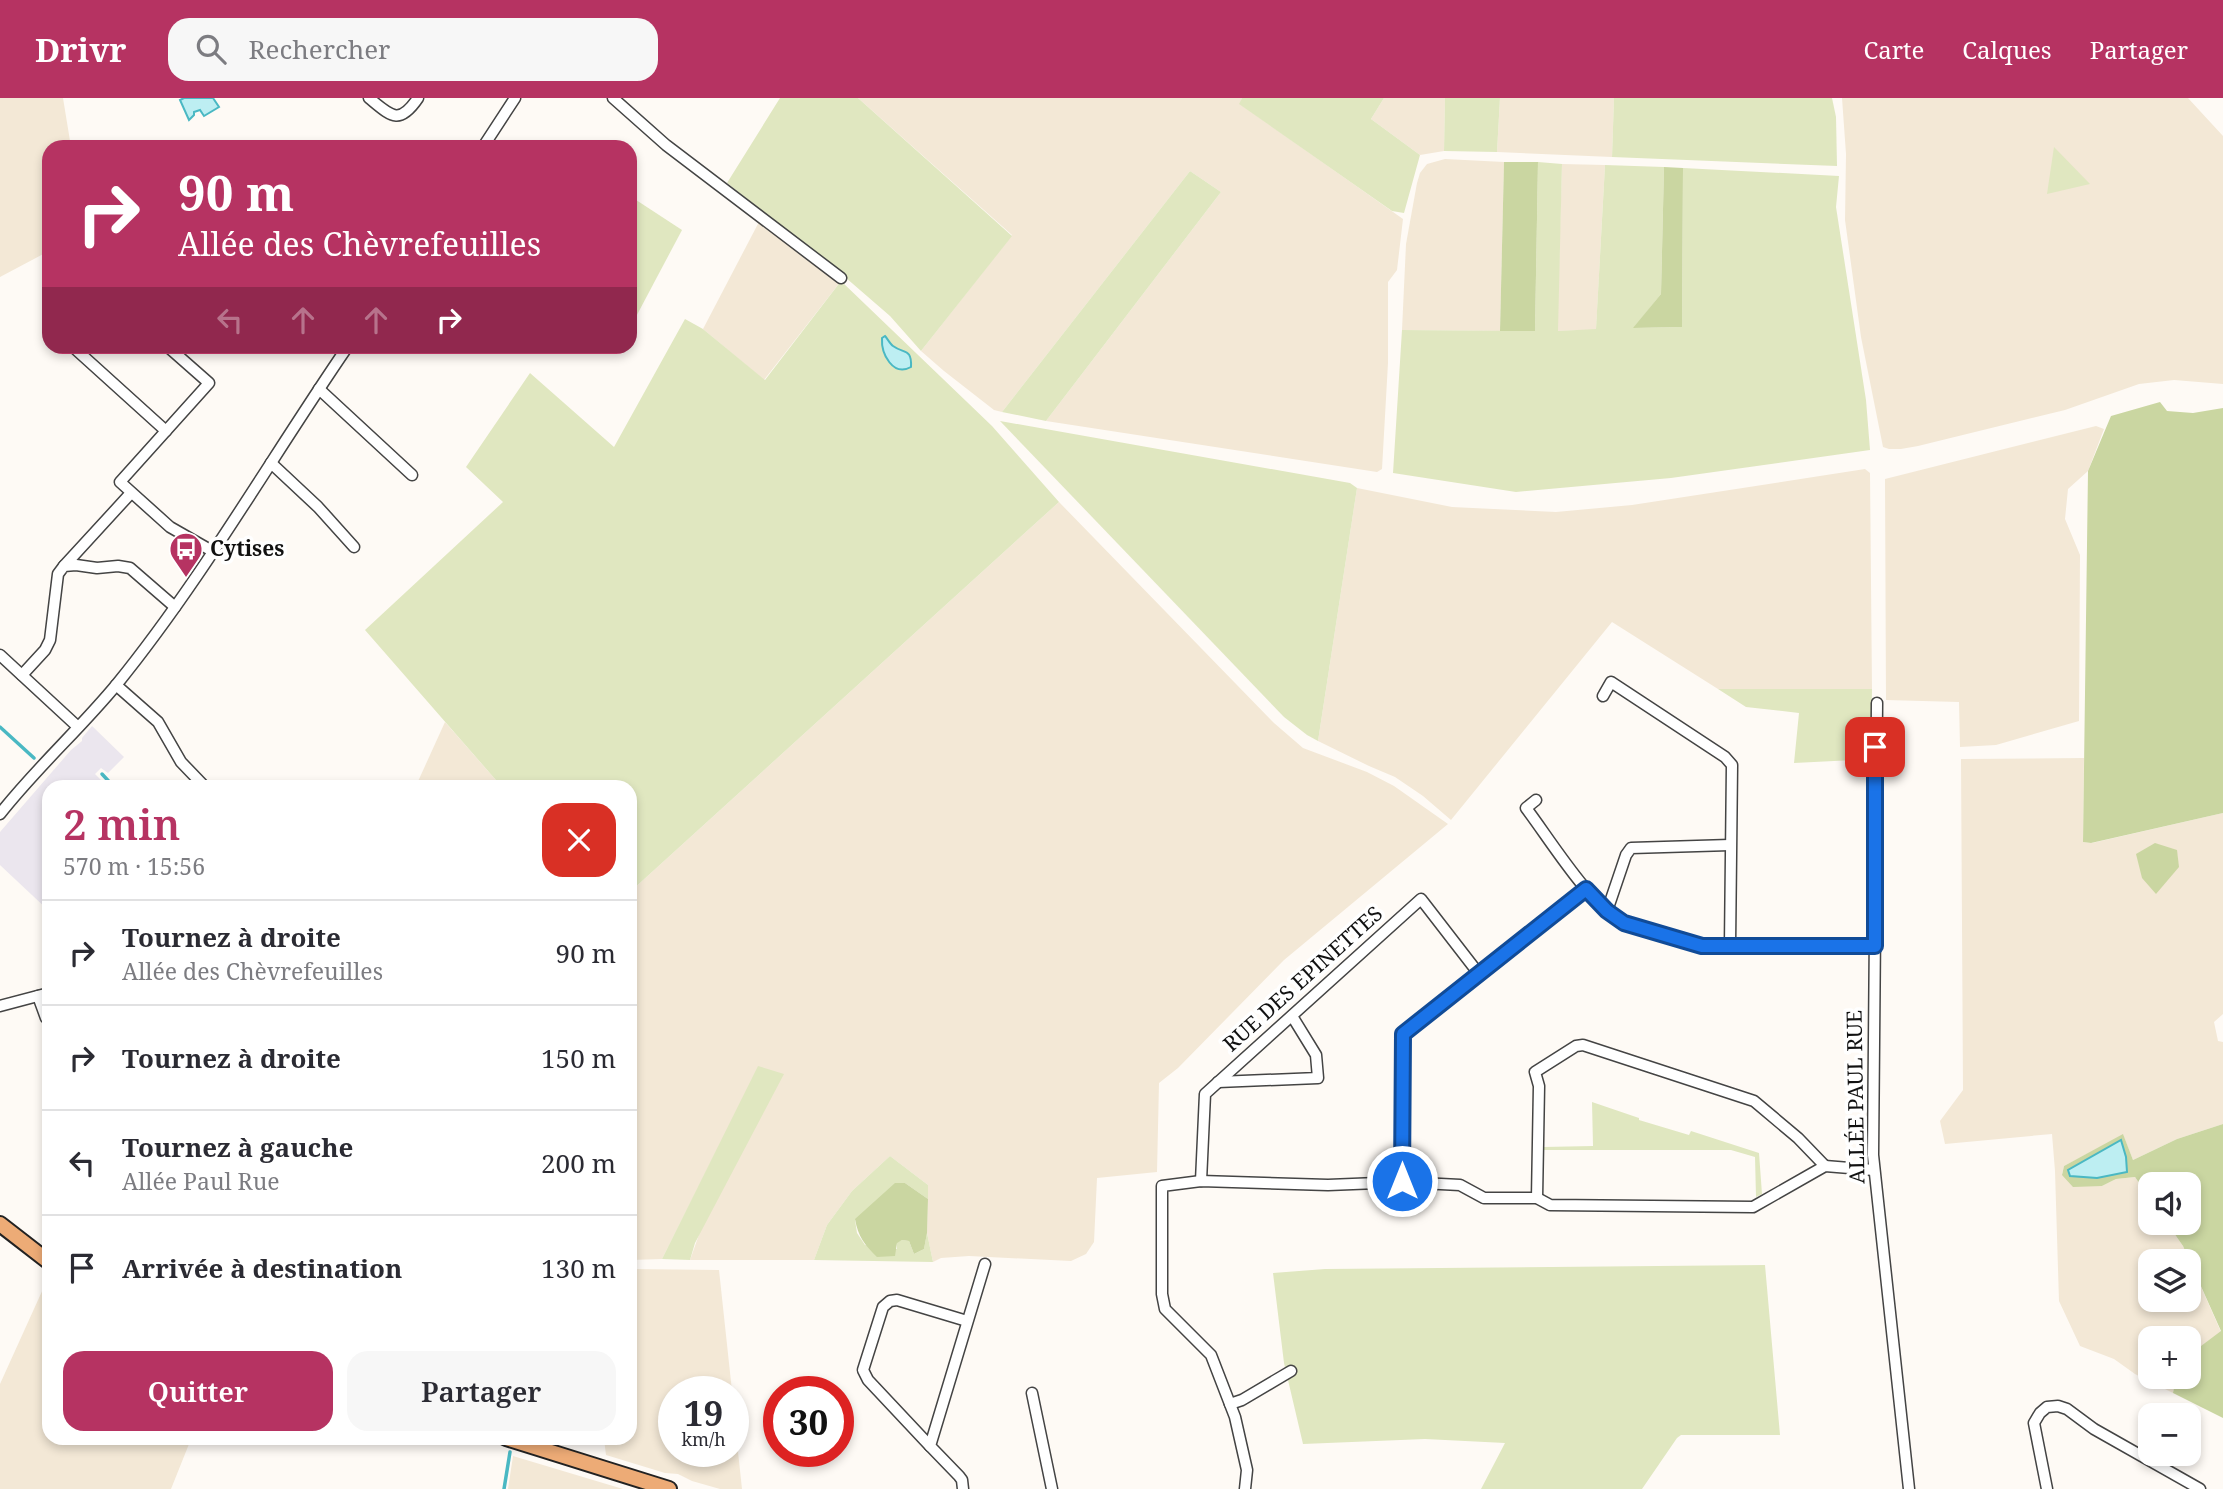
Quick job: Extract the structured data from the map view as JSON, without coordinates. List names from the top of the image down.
{
  "streets": {
    "street": ["RUE DES EPINETTES", "ALLÉE PAUL RUE"]
  },
  "places": {
    "bus stop": ["Cytises"]
  },
  "page": {
    "header": "Drivr",
    "search": "Rechercher",
    "nav": ["Carte", "Calques", "Partager"],
    "turn": ["90 m", "Allée des Chèvrefeuilles"],
    "heading": ["2 min", "570 m · 15:56"],
    "list": [
      {
        "name": "Tournez à droite",
        "note": "Allée des Chèvrefeuilles",
        "value": "90 m"
      },
      {
        "name": "Tournez à droite",
        "value": "150 m"
      },
      {
        "name": "Tournez à gauche",
        "note": "Allée Paul Rue",
        "value": "200 m"
      },
      {
        "name": "Arrivée à destination",
        "value": "130 m"
      }
    ],
    "map_buttons": ["+", "−"],
    "buttons": ["Quitter", "Partager"],
    "speed": "19 km/h",
    "limit": "30"
  }
}
